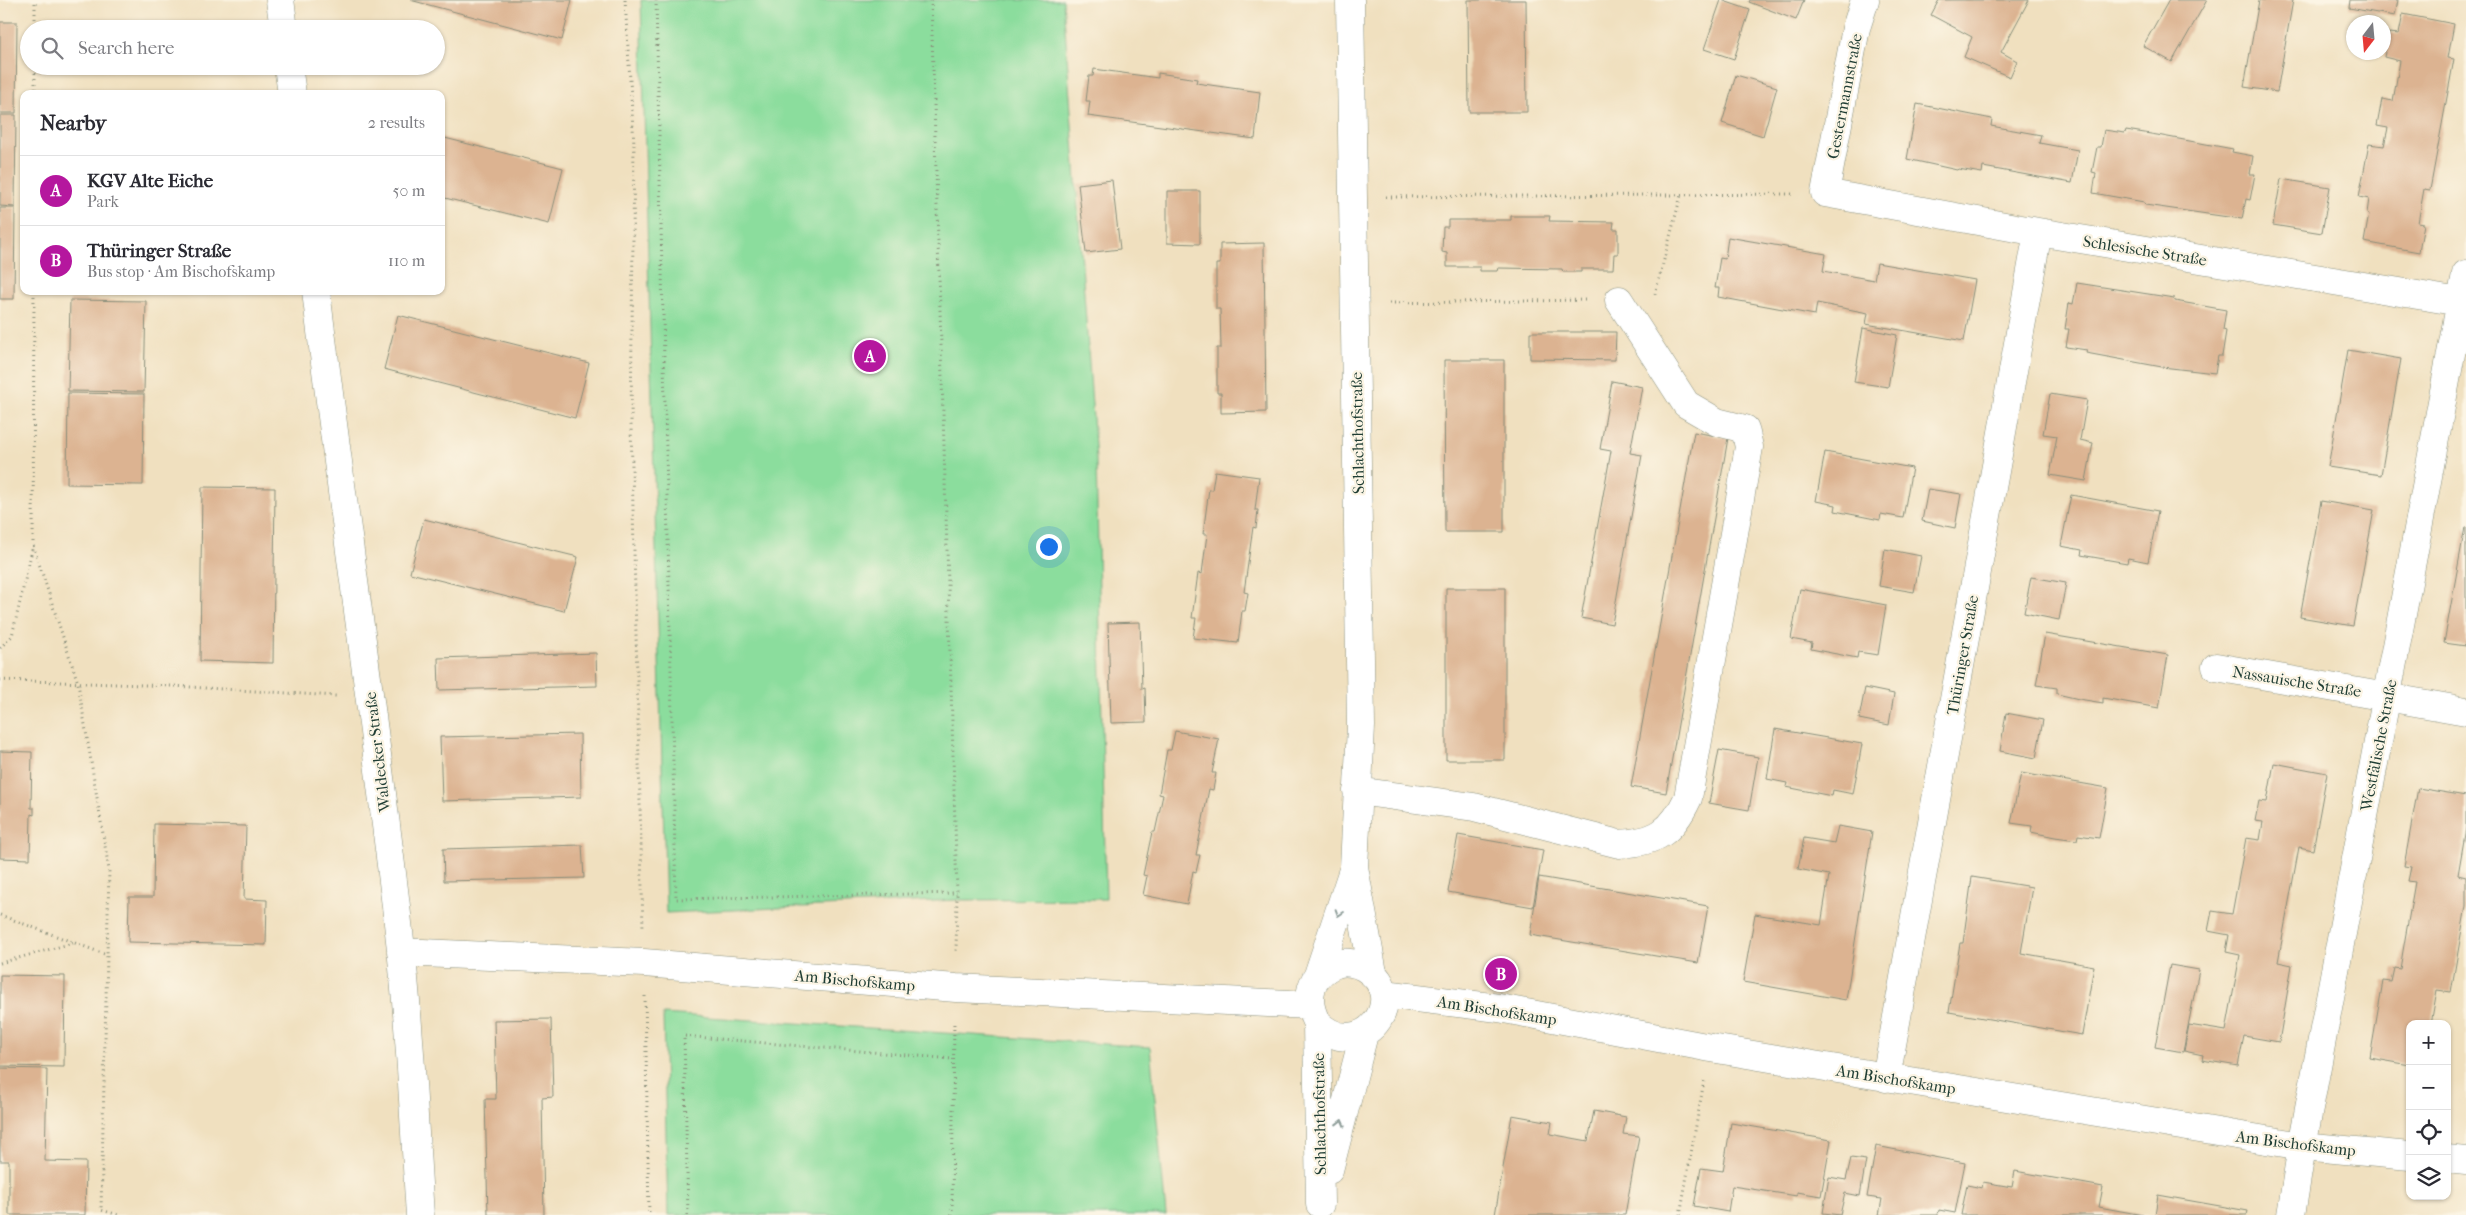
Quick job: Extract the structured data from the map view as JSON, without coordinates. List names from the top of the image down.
{
  "streets": {
    "street": [
      "Gestermannstraße",
      "Schlesische Straße",
      "Schlachthofstraße",
      "Thüringer Straße",
      "Nassauische Straße",
      "Westfälische Straße",
      "Waldecker Straße",
      "Am Bischofskamp"
    ]
  },
  "crossings": [
    ["Gestermannstraße", "Schlesische Straße"],
    ["Schlesische Straße", "Thüringer Straße"],
    ["Schlesische Straße", "Westfälische Straße"],
    ["Schlachthofstraße", "Am Bischofskamp"],
    ["Thüringer Straße", "Am Bischofskamp"],
    ["Nassauische Straße", "Westfälische Straße"],
    ["Westfälische Straße", "Am Bischofskamp"],
    ["Waldecker Straße", "Am Bischofskamp"]
  ],
  "north": "bottom",
  "page": {
    "search": "Search here",
    "heading": ["Nearby", "2 results"],
    "list": [
      {
        "mark": "A",
        "name": "KGV Alte Eiche",
        "note": "Park",
        "value": "50 m"
      },
      {
        "mark": "B",
        "name": "Thüringer Straße",
        "note": "Bus stop · Am Bischofskamp",
        "value": "110 m"
      }
    ],
    "pins": ["A", "B"],
    "map_buttons": ["+", "−"]
  }
}
